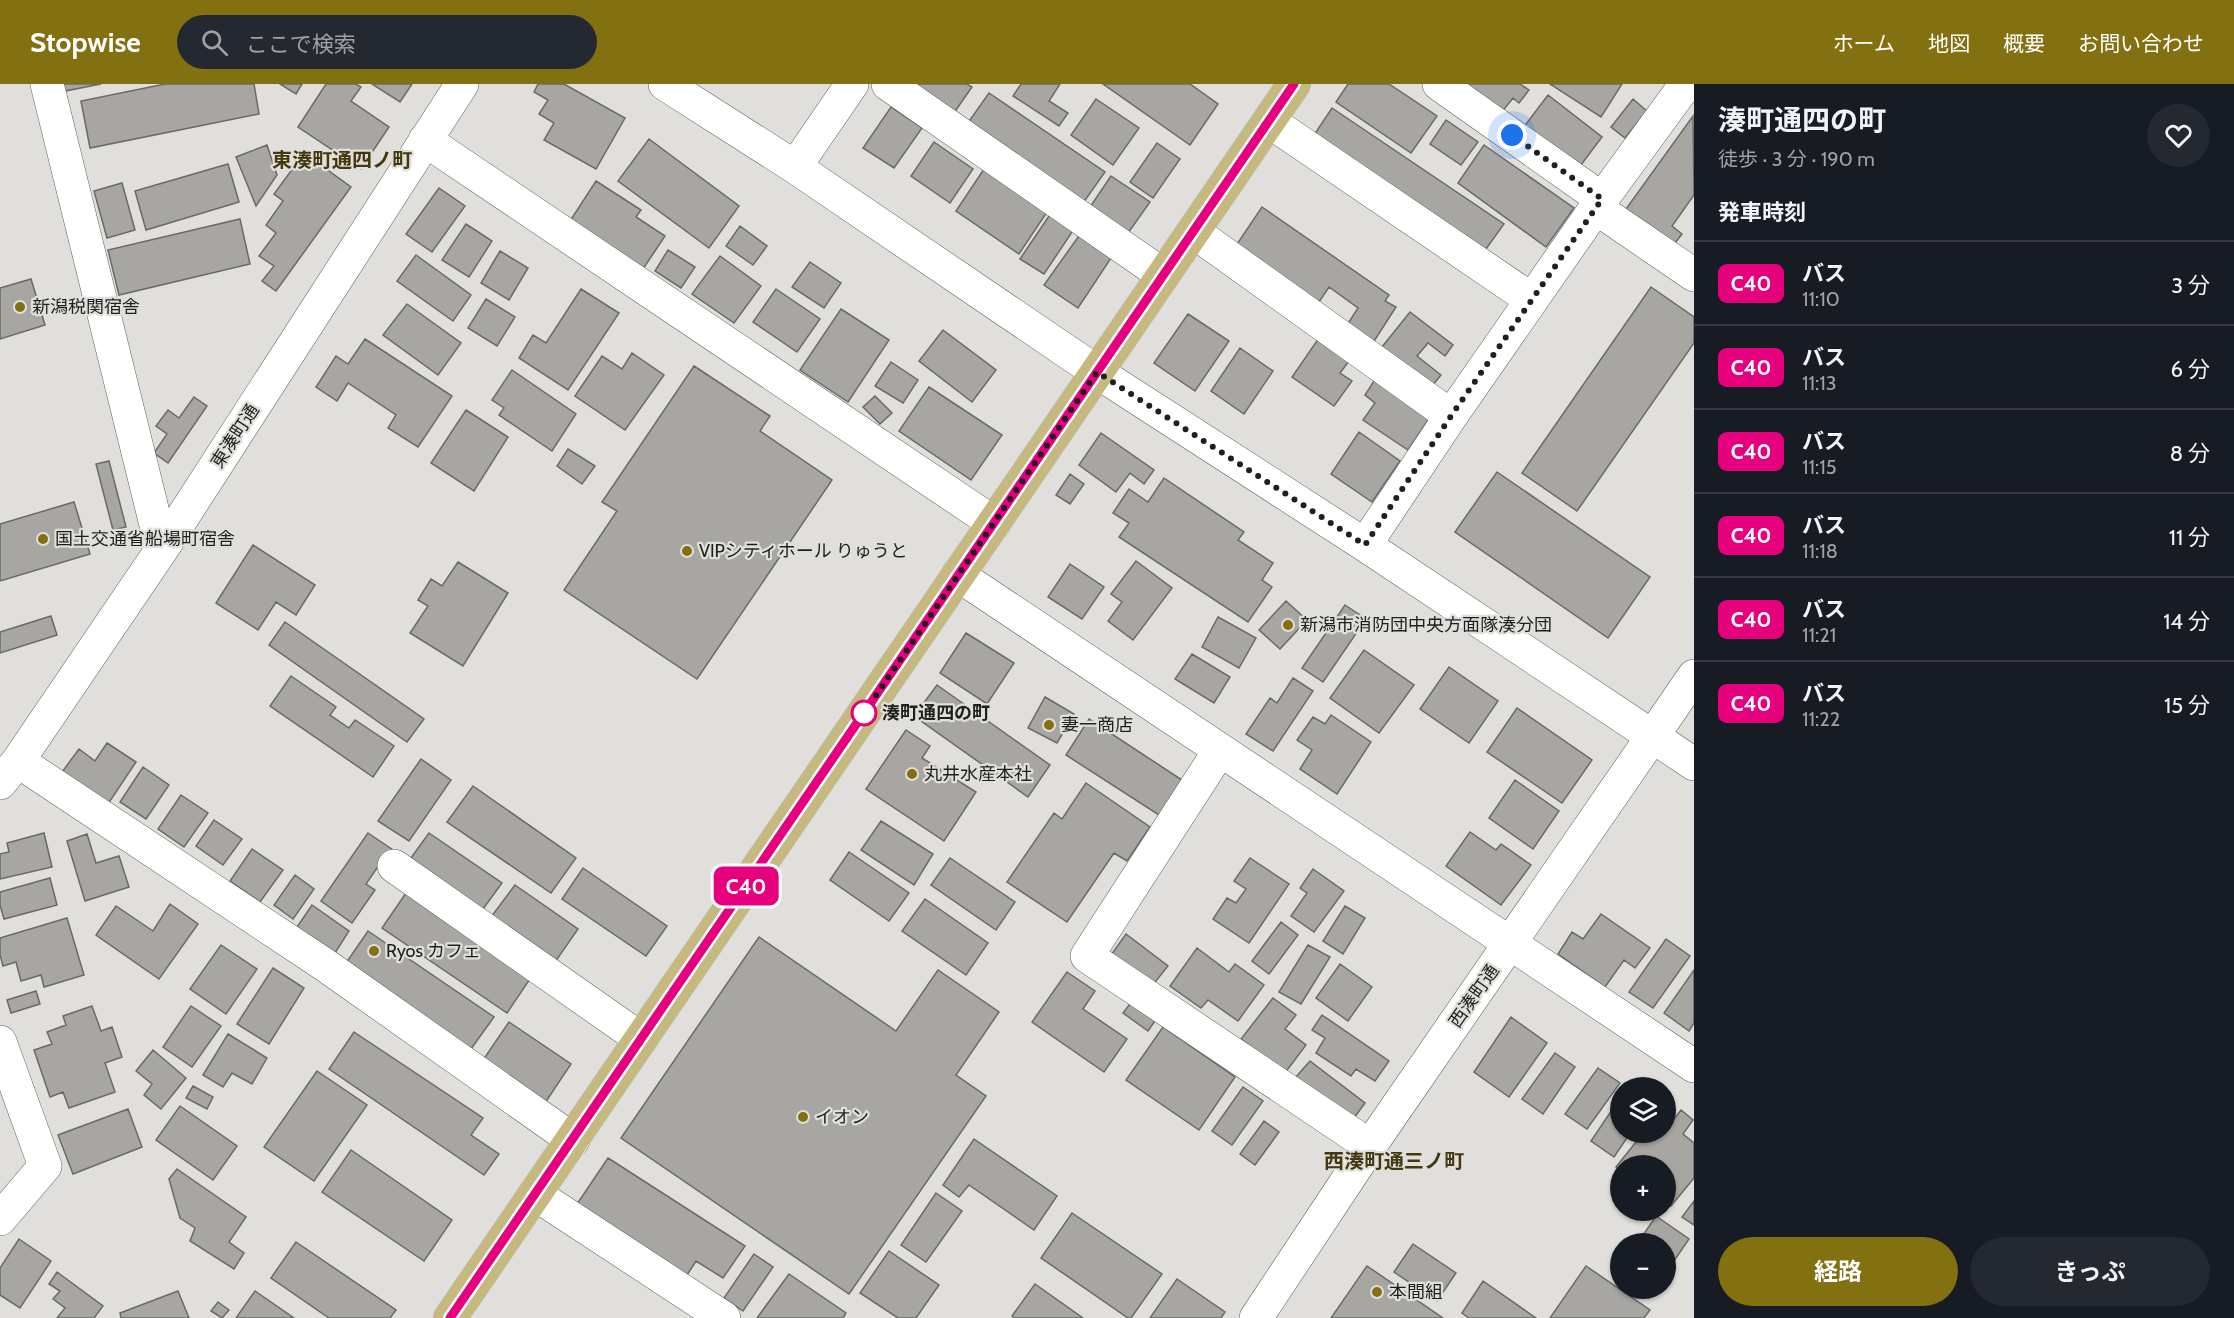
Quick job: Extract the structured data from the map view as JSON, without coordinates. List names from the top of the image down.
{
  "streets": {
    "street": ["東湊町通", "西湊町通"]
  },
  "districts": ["東湊町通四ノ町", "西湊町通三ノ町"],
  "places": [
    "新潟税関宿舎",
    "国土交通省船場町宿舎",
    "VIPシティホール りゅうと",
    "新潟市消防団中央方面隊湊分団",
    "湊町通四の町",
    "妻一商店",
    "丸井水産本社",
    "Ryos カフェ",
    "イオン",
    "本間組"
  ],
  "lines": ["bus line C40"],
  "page": {
    "header": "Stopwise",
    "search": "ここで検索",
    "nav": [
      "ホーム",
      "地図",
      "概要",
      "お問い合わせ"
    ],
    "on_map": "C40",
    "heading": [
      ["湊町通四の町", "徒歩 · 3 分 · 190 m"],
      "発車時刻"
    ],
    "list": [
      {
        "mark": "C40",
        "name": "バス",
        "note": "11:10",
        "value": "3 分"
      },
      {
        "mark": "C40",
        "name": "バス",
        "note": "11:13",
        "value": "6 分"
      },
      {
        "mark": "C40",
        "name": "バス",
        "note": "11:15",
        "value": "8 分"
      },
      {
        "mark": "C40",
        "name": "バス",
        "note": "11:18",
        "value": "11 分"
      },
      {
        "mark": "C40",
        "name": "バス",
        "note": "11:21",
        "value": "14 分"
      },
      {
        "mark": "C40",
        "name": "バス",
        "note": "11:22",
        "value": "15 分"
      }
    ],
    "map_buttons": ["+", "−"],
    "buttons": ["経路", "きっぷ"]
  }
}
